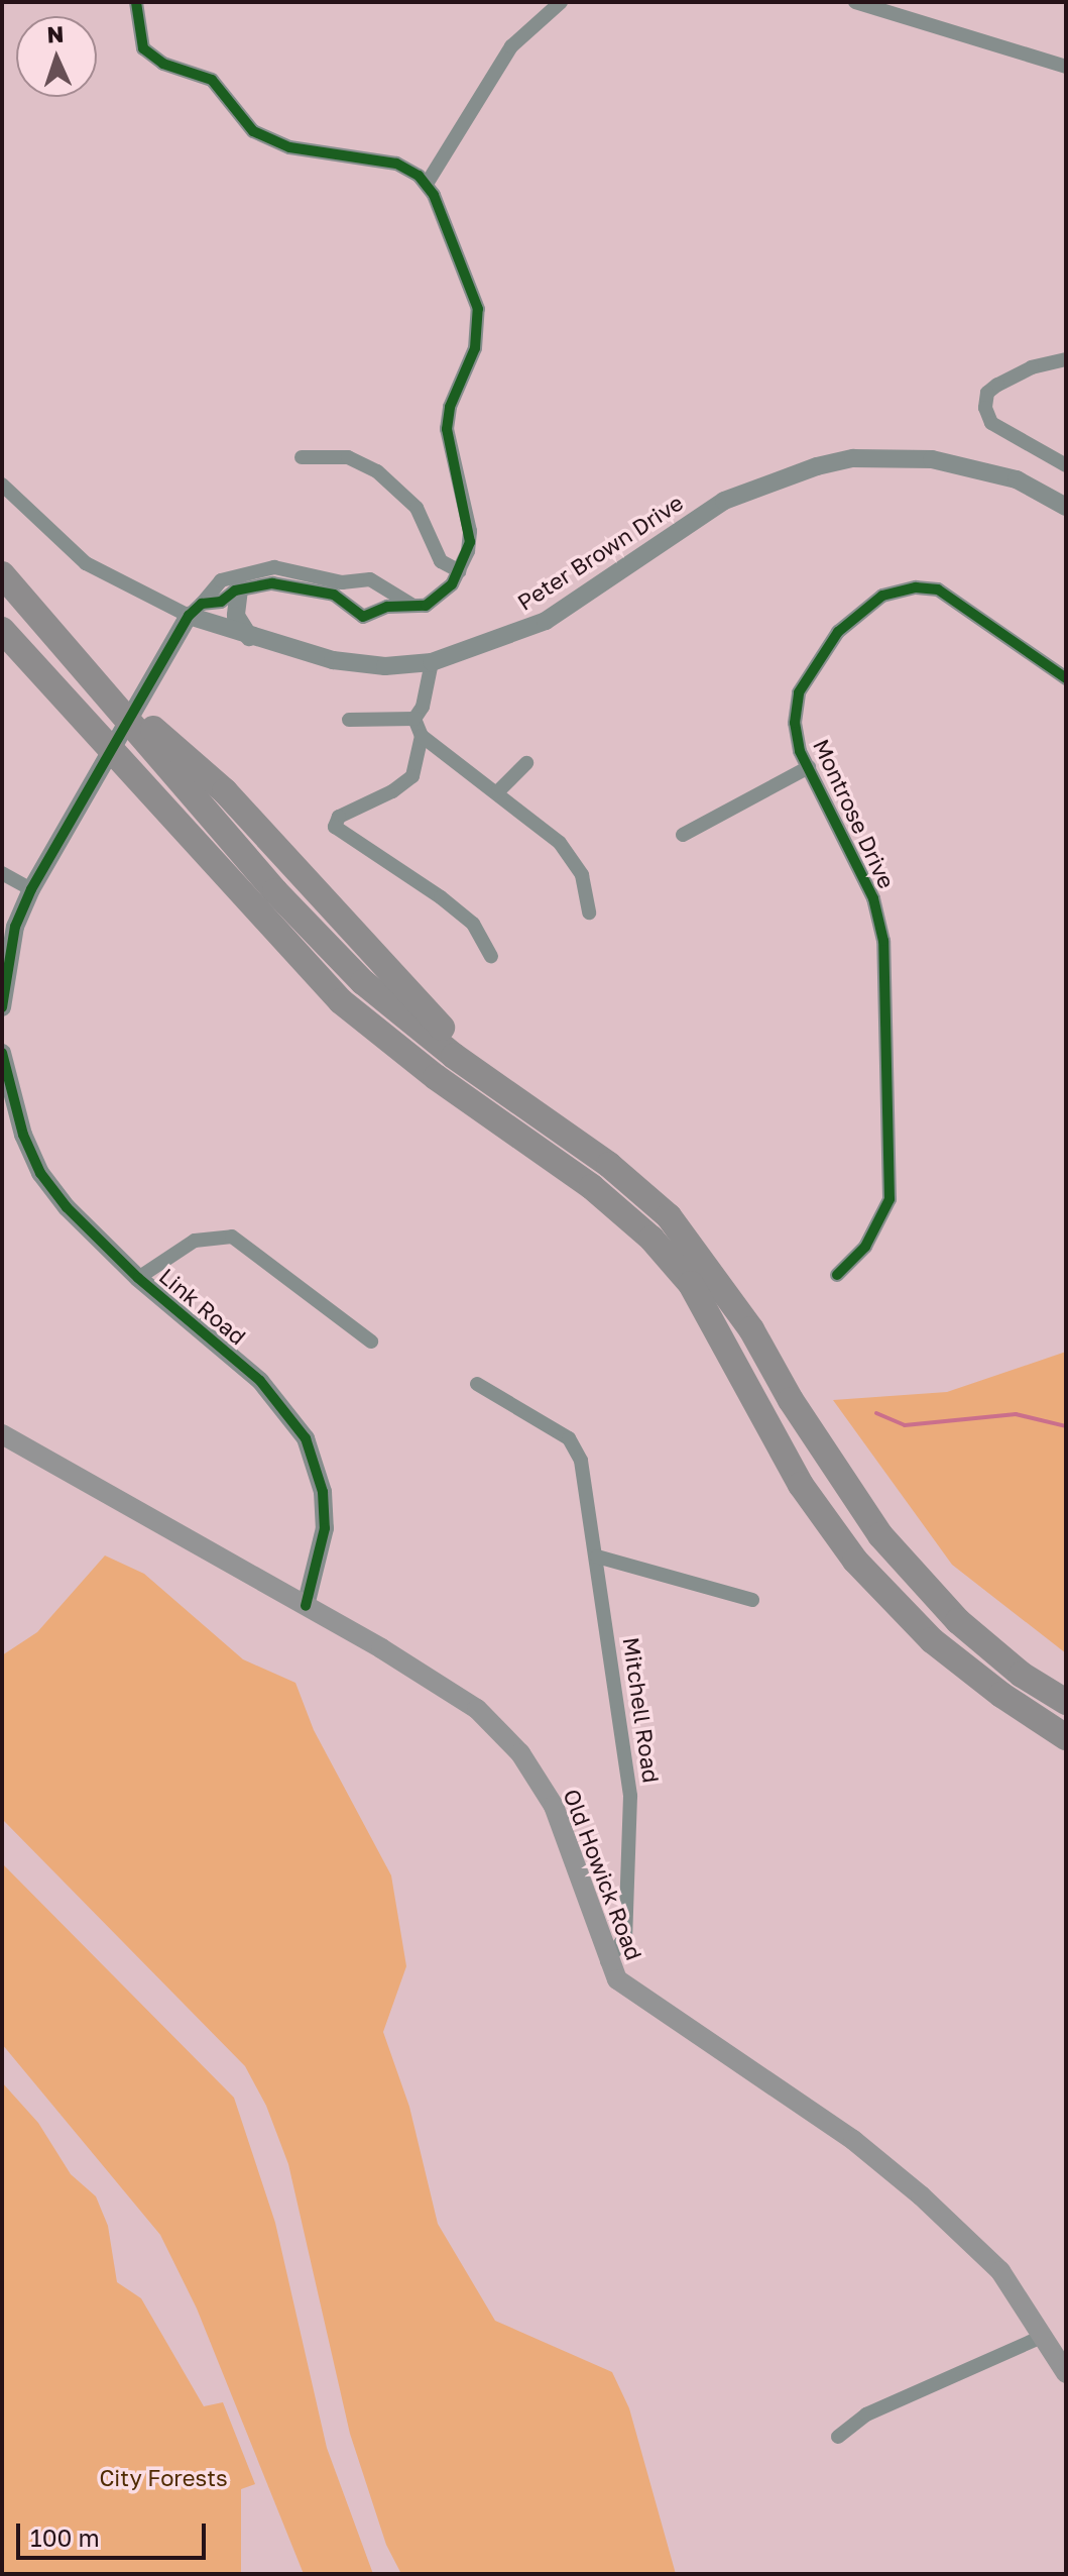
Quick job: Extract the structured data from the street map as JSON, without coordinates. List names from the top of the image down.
{
  "streets": {
    "main road": ["Old Howick Road"],
    "street": [
      "Peter Brown Drive",
      "Montrose Drive",
      "Link Road",
      "Mitchell Road"
    ]
  },
  "crossings": [
    ["Link Road", "Old Howick Road"],
    ["Mitchell Road", "Old Howick Road"]
  ],
  "parks": ["City Forests"],
  "scale_bar": "100 m",
  "north": "top"
}
